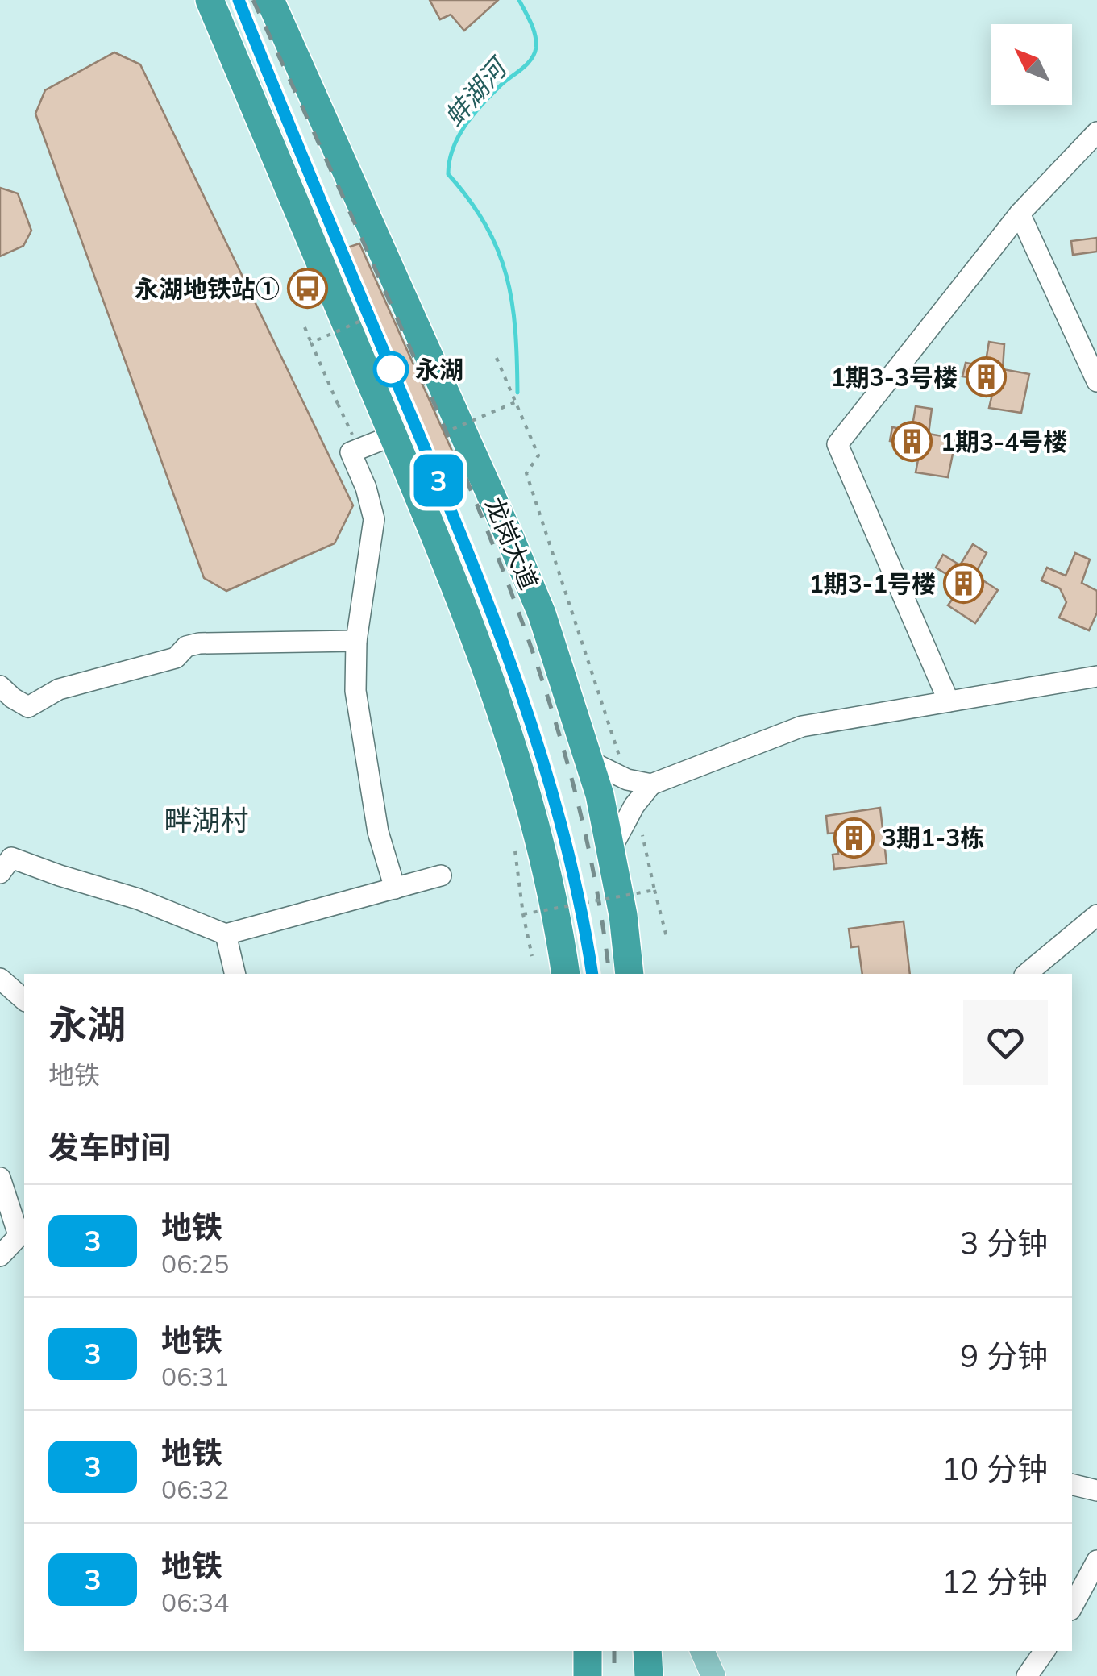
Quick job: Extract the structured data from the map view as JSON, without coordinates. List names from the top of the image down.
{
  "streets": {
    "highway": ["龙岗大道"]
  },
  "districts": ["畔湖村"],
  "water": ["蚌湖河"],
  "places": {
    "bus stop": ["永湖地铁站①"],
    "other": ["永湖"],
    "building": [
      "1期3-3号楼",
      "1期3-4号楼",
      "1期3-1号楼",
      "3期1-3栋"
    ]
  },
  "lines": ["metro line 3"],
  "north": "top left",
  "page": {
    "on_map": "3",
    "heading": [
      ["永湖", "地铁"],
      "发车时间"
    ],
    "list": [
      {
        "mark": "3",
        "name": "地铁",
        "note": "06:25",
        "value": "3 分钟"
      },
      {
        "mark": "3",
        "name": "地铁",
        "note": "06:31",
        "value": "9 分钟"
      },
      {
        "mark": "3",
        "name": "地铁",
        "note": "06:32",
        "value": "10 分钟"
      },
      {
        "mark": "3",
        "name": "地铁",
        "note": "06:34",
        "value": "12 分钟"
      }
    ]
  }
}
